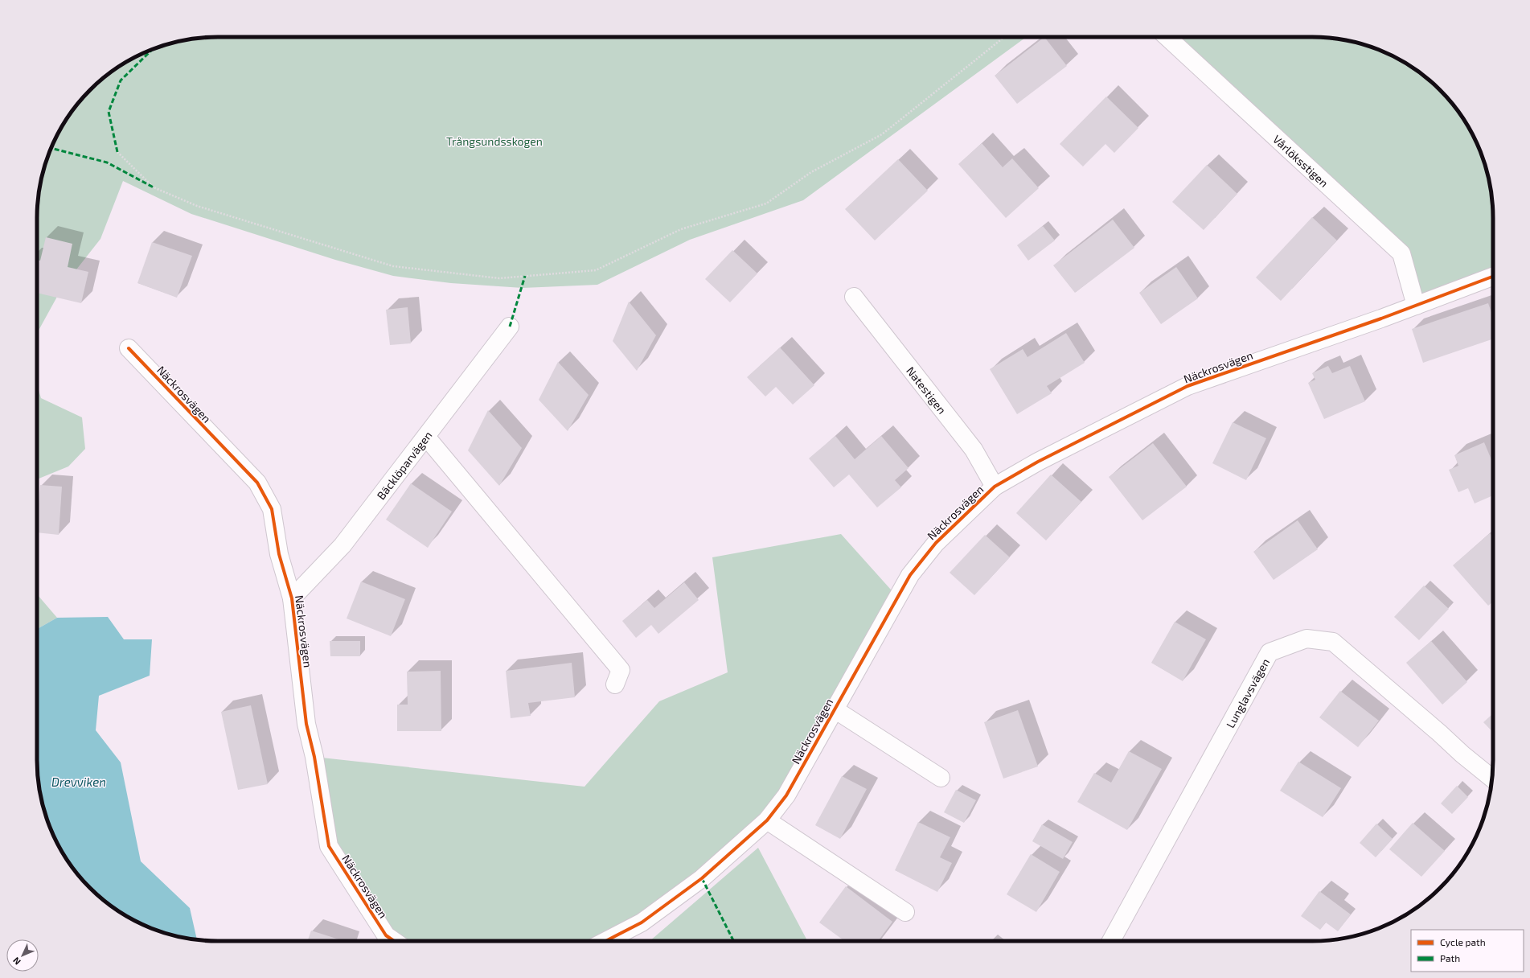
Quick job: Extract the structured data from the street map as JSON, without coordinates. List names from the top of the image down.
{
  "streets": {
    "street": [
      "Vårlöksstigen",
      "Näckrosvägen",
      "Natestigen",
      "Bäcklöparvägen",
      "Lunglavsvägen"
    ]
  },
  "crossings": [
    ["Vårlöksstigen", "Näckrosvägen"],
    ["Näckrosvägen", "Natestigen"],
    ["Näckrosvägen", "Bäcklöparvägen"]
  ],
  "water": ["Drevviken"],
  "parks": ["Trångsundsskogen"],
  "legend": ["Cycle path", "Path"],
  "north": "bottom left"
}
